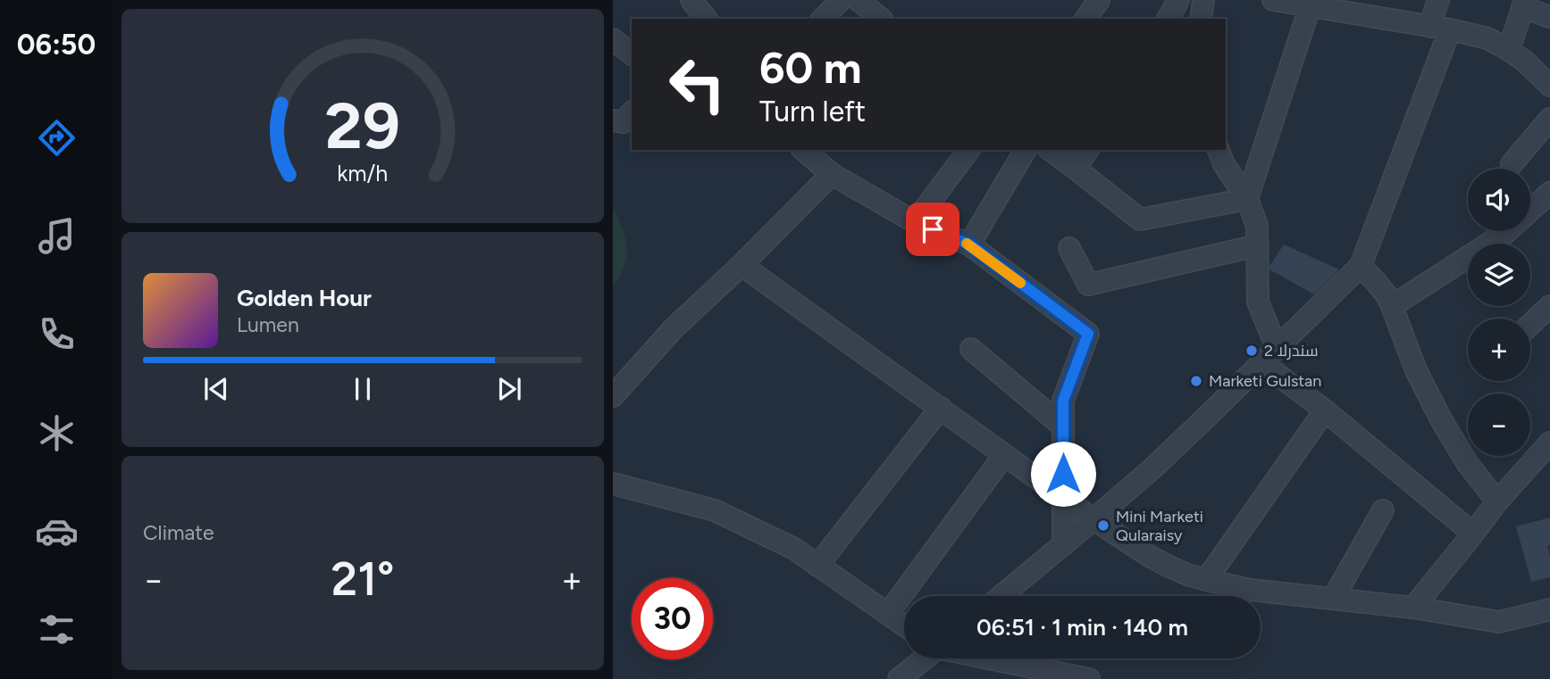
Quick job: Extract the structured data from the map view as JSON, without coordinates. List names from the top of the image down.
{
  "places": ["سندرلا 2", "Marketi Gulstan", "Mini Marketi Qularaisy"],
  "page": {
    "tabs": "06:50",
    "turn": ["60 m", "Turn left"],
    "map_buttons": ["+", "−"],
    "song": ["Golden Hour", "Lumen"],
    "tile": "Climate",
    "heat": ["−", "21°", "+"],
    "limit": "30",
    "trip": "06:51 · 1 min · 140 m",
    "gauge": ["29", "km/h"]
  }
}
